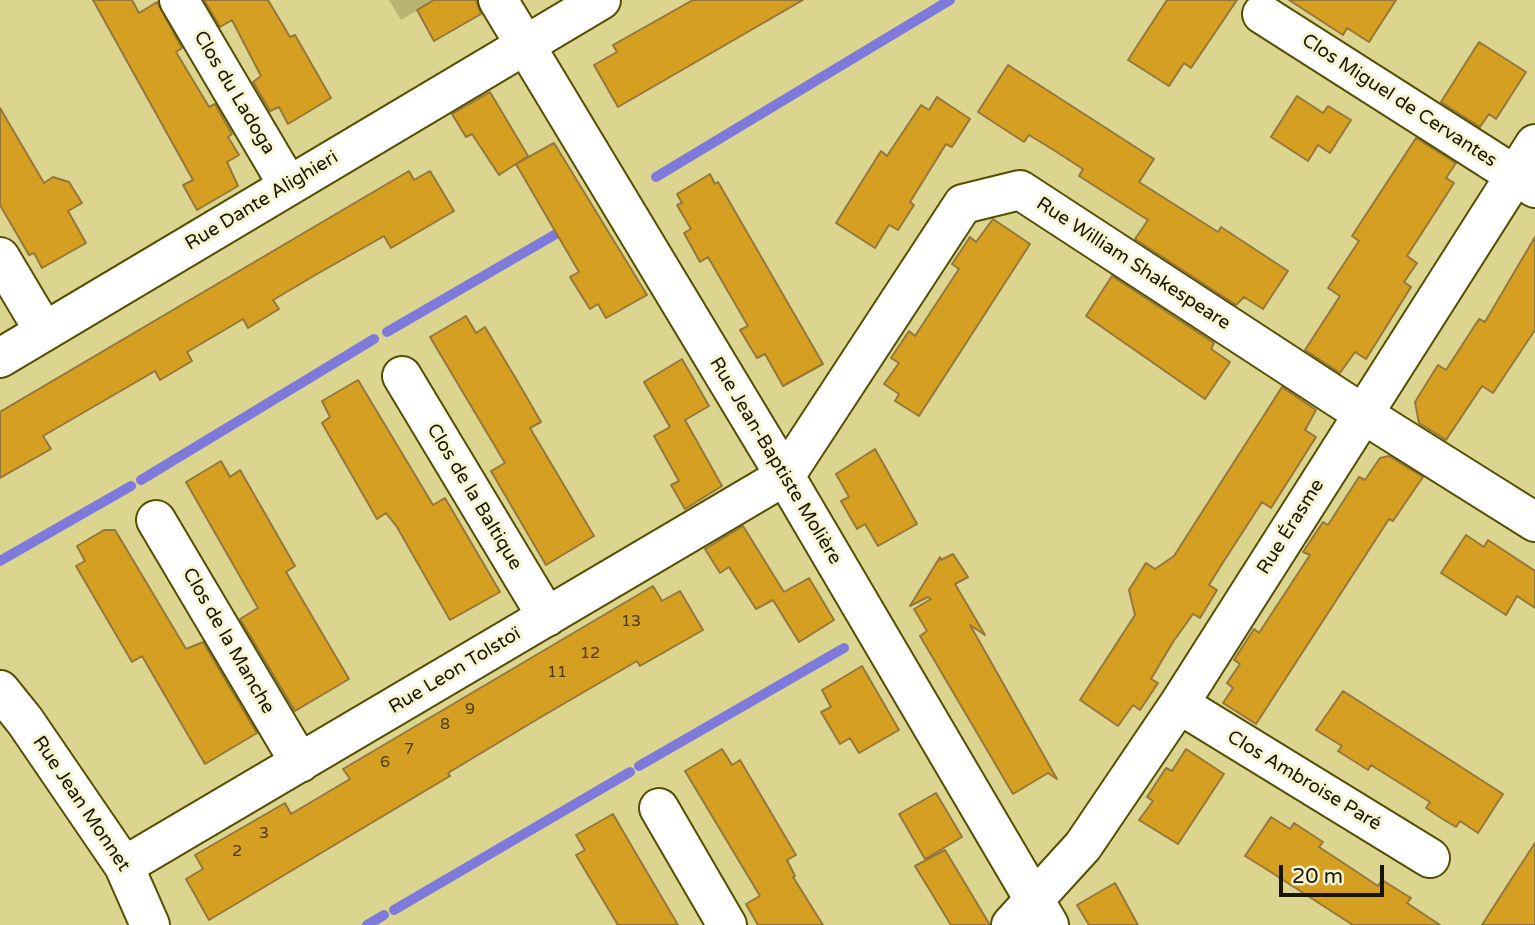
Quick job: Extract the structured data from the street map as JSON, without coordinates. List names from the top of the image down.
{
  "streets": {
    "street": [
      "Clos du Ladoga",
      "Clos Miguel de Cervantes",
      "Rue Dante Alighieri",
      "Rue William Shakespeare",
      "Rue Jean-Baptiste Molière",
      "Clos de la Baltique",
      "Rue Érasme",
      "Clos de la Manche",
      "Rue Leon Tolstoï",
      "Clos Ambroise Paré",
      "Rue Jean Monnet"
    ]
  },
  "crossings": [
    ["Clos du Ladoga", "Rue Dante Alighieri"],
    ["Clos Miguel de Cervantes", "Rue Érasme"],
    ["Rue Dante Alighieri", "Rue Jean-Baptiste Molière"],
    ["Rue William Shakespeare", "Rue Jean-Baptiste Molière"],
    ["Rue William Shakespeare", "Rue Érasme"],
    ["Rue William Shakespeare", "Rue Leon Tolstoï"],
    ["Rue Jean-Baptiste Molière", "Rue Érasme"],
    ["Rue Jean-Baptiste Molière", "Rue Leon Tolstoï"],
    ["Clos de la Baltique", "Rue Leon Tolstoï"],
    ["Rue Érasme", "Clos Ambroise Paré"],
    ["Clos de la Manche", "Rue Leon Tolstoï"],
    ["Rue Leon Tolstoï", "Rue Jean Monnet"]
  ],
  "house_numbers": [
    "13",
    "12",
    "11",
    "9",
    "8",
    "7",
    "6",
    "3",
    "2"
  ],
  "scale_bar": "20 m"
}
